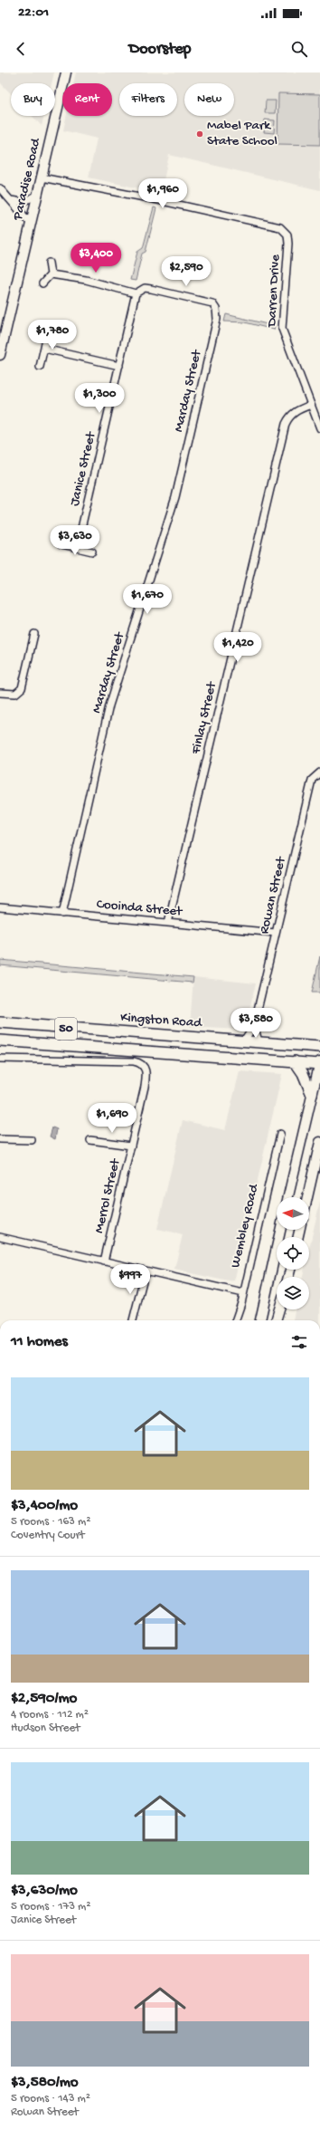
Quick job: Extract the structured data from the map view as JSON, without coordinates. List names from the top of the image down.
{
  "streets": {
    "main road": ["Paradise Road", "Kingston Road", "50"],
    "street": [
      "Darren Drive",
      "Marday Street",
      "Janice Street",
      "Finlay Street",
      "Rowan Street",
      "Cooinda Street",
      "Merrol Street",
      "Wembley Road"
    ]
  },
  "crossings": [
    ["Paradise Road", "Darren Drive"],
    ["Darren Drive", "Finlay Street"],
    ["Marday Street", "Janice Street"],
    ["Marday Street", "Cooinda Street"],
    ["Finlay Street", "Cooinda Street"],
    ["Rowan Street", "Cooinda Street"],
    ["Rowan Street", "Kingston Road"]
  ],
  "places": ["Mabel Park State School"],
  "north": "left",
  "page": {
    "status": "22:01",
    "header": "Doorstep",
    "chip": [
      "Buy",
      "Rent",
      "Filters",
      "New"
    ],
    "price": [
      "$1,960",
      "$3,400",
      "$2,590",
      "$1,780",
      "$1,300",
      "$3,630",
      "$1,670",
      "$1,420",
      "$3,580",
      "$1,690",
      "$997"
    ],
    "heading": "11 homes",
    "list": [
      {
        "name": "$3,400/mo",
        "note": "5 rooms · 163 m² · Coventry Court"
      },
      {
        "name": "$2,590/mo",
        "note": "4 rooms · 112 m² · Hudson Street"
      },
      {
        "name": "$3,630/mo",
        "note": "5 rooms · 173 m² · Janice Street"
      },
      {
        "name": "$3,580/mo",
        "note": "5 rooms · 143 m² · Rowan Street"
      }
    ]
  }
}
